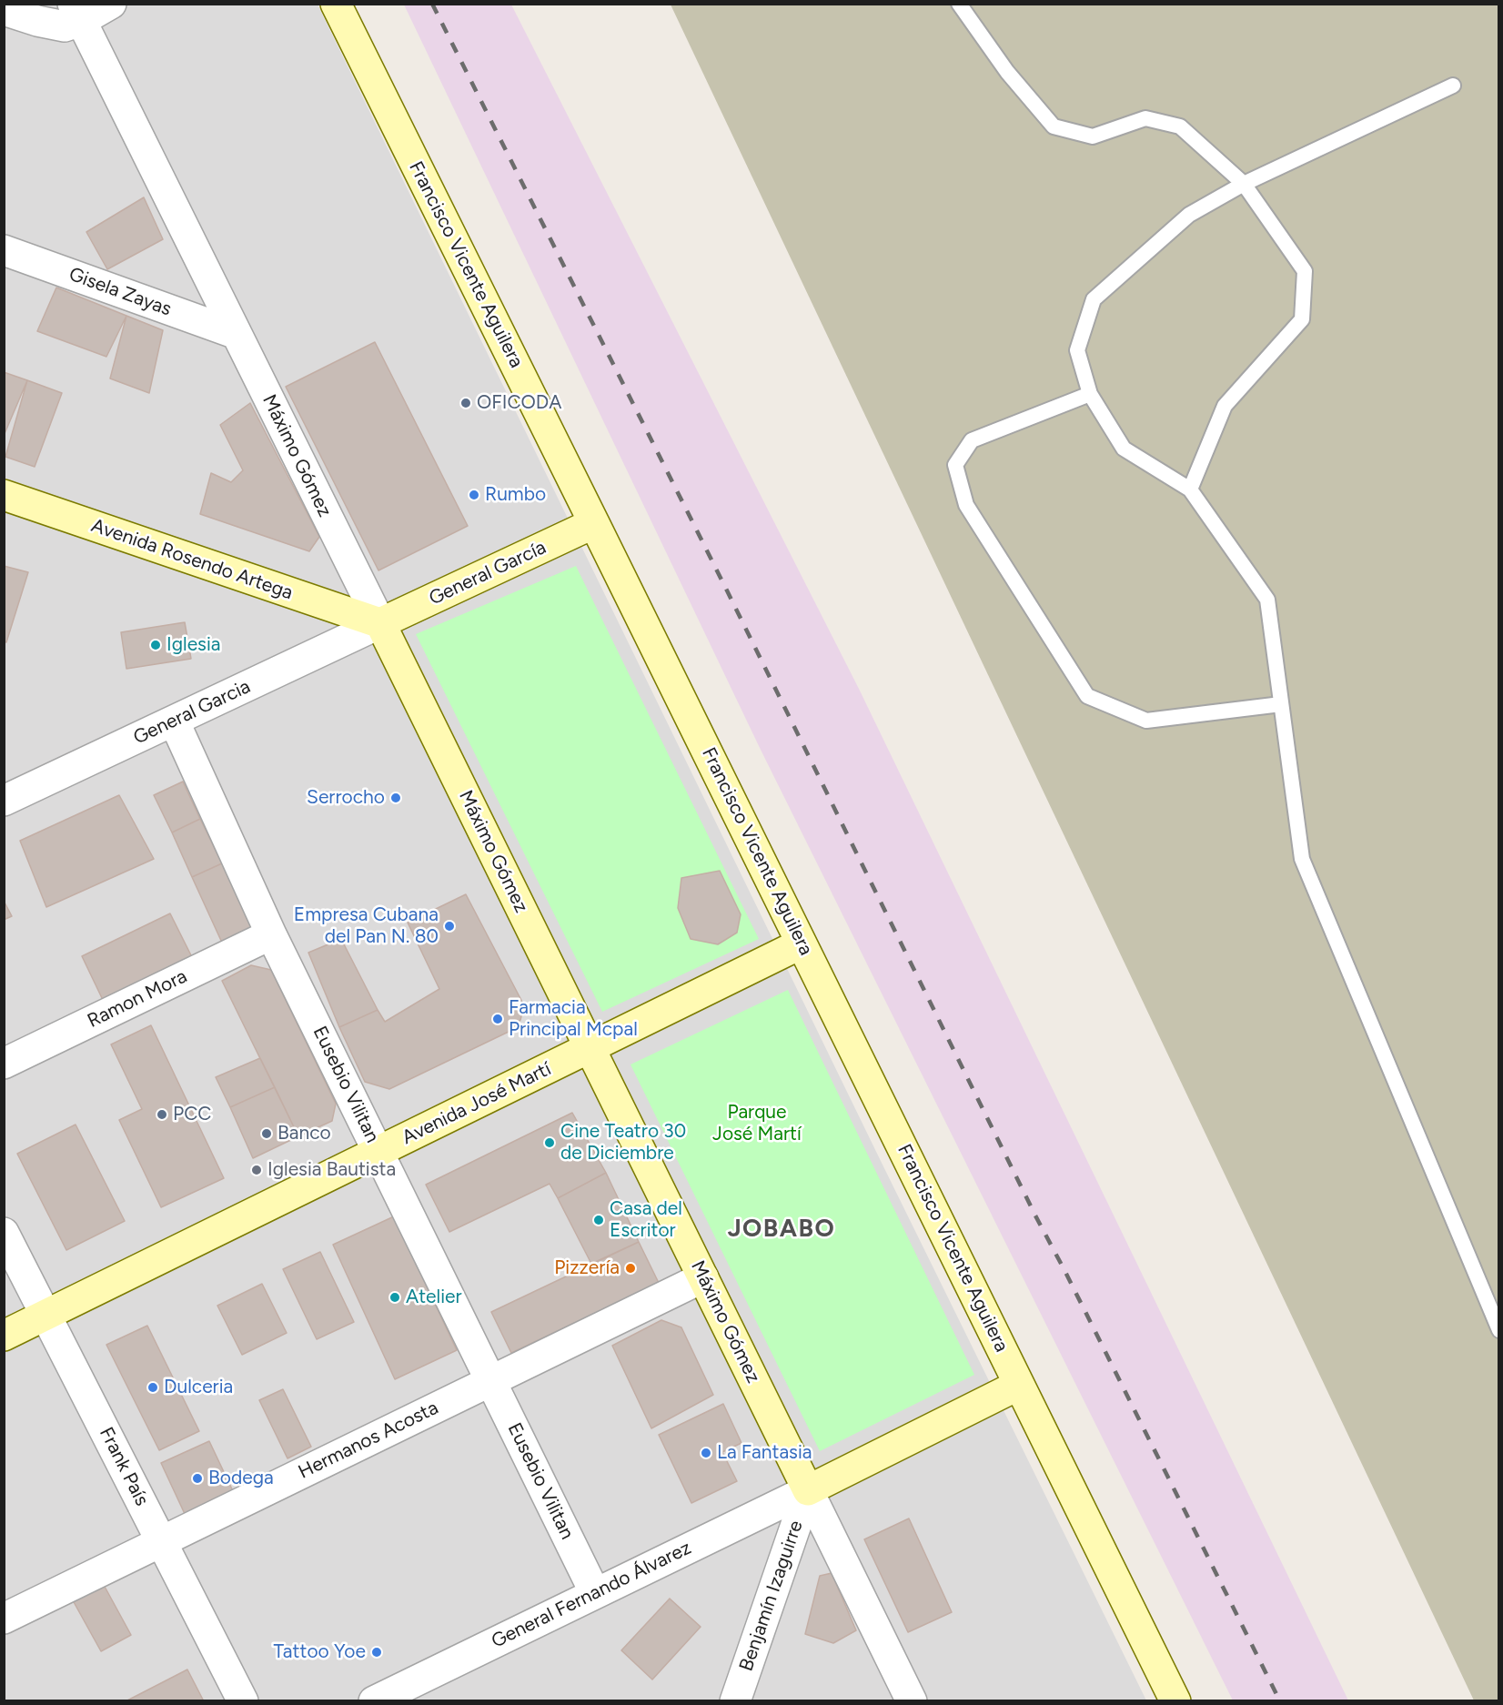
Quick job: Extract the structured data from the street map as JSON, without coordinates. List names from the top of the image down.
{
  "streets": {
    "main road": [
      "Francisco Vicente Aguilera",
      "Máximo Gómez",
      "Avenida Rosendo Artega",
      "General García",
      "Avenida José Martí"
    ],
    "street": [
      "Gisela Zayas",
      "General Garcia",
      "Ramon Mora",
      "Eusebio Vilitan",
      "Hermanos Acosta",
      "Frank País",
      "General Fernando Álvarez",
      "Benjamín Izaguirre"
    ]
  },
  "crossings": [
    ["Francisco Vicente Aguilera", "General García"],
    ["Francisco Vicente Aguilera", "Avenida José Martí"],
    ["Gisela Zayas", "Máximo Gómez"],
    ["Máximo Gómez", "Avenida Rosendo Artega"],
    ["Máximo Gómez", "General García"],
    ["Máximo Gómez", "General Garcia"],
    ["Máximo Gómez", "Avenida José Martí"],
    ["Máximo Gómez", "Hermanos Acosta"],
    ["Máximo Gómez", "General Fernando Álvarez"],
    ["Máximo Gómez", "Benjamín Izaguirre"],
    ["Avenida Rosendo Artega", "General García"],
    ["Avenida Rosendo Artega", "General Garcia"],
    ["General García", "General Garcia"],
    ["General Garcia", "Eusebio Vilitan"],
    ["Ramon Mora", "Eusebio Vilitan"],
    ["Eusebio Vilitan", "Avenida José Martí"],
    ["Eusebio Vilitan", "Hermanos Acosta"],
    ["Eusebio Vilitan", "General Fernando Álvarez"],
    ["Avenida José Martí", "Frank País"],
    ["Hermanos Acosta", "Frank País"],
    ["General Fernando Álvarez", "Benjamín Izaguirre"]
  ],
  "districts": ["JOBABO"],
  "parks": ["Parque José Martí"],
  "places": [
    "OFICODA",
    "Rumbo",
    "Iglesia",
    "Serrocho",
    "Empresa Cubana del Pan N. 80",
    "Farmacia Principal Mcpal",
    "PCC",
    "Banco",
    "Cine Teatro 30 de Diciembre",
    "Iglesia Bautista",
    "Casa del Escritor",
    "Pizzería",
    "Atelier",
    "Dulceria",
    "La Fantasia",
    "Bodega",
    "Tattoo Yoe"
  ]
}
